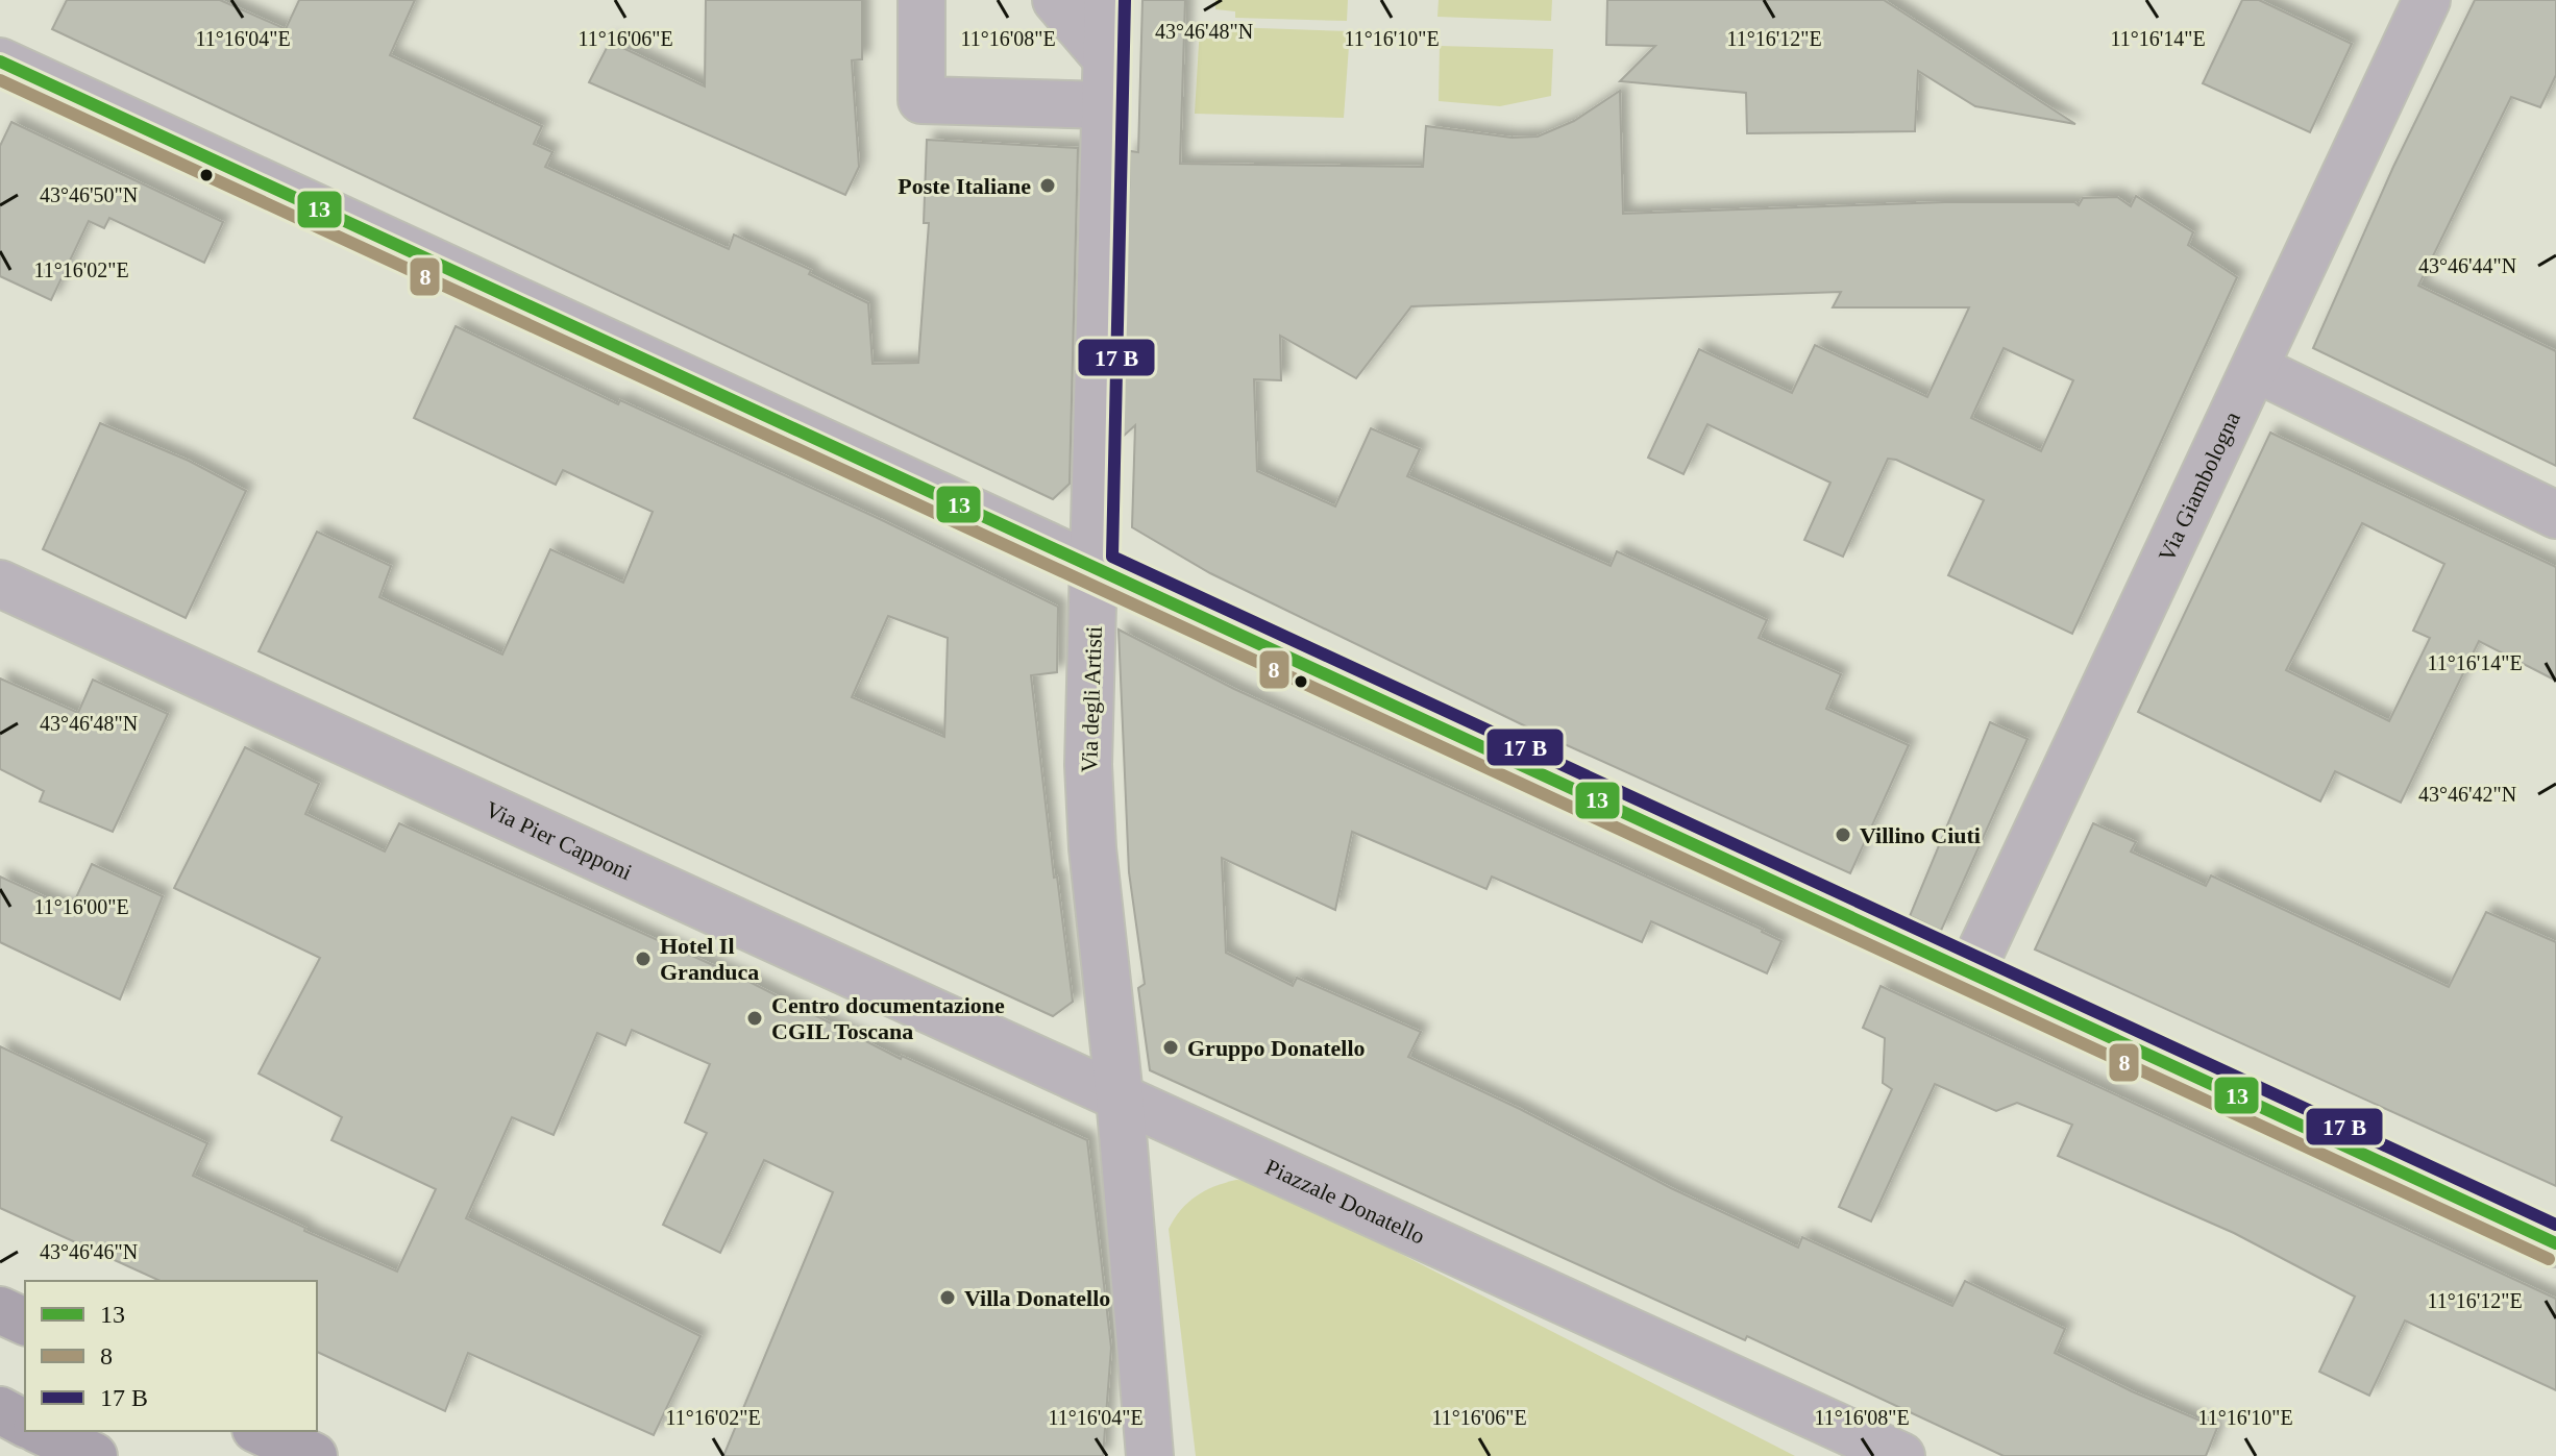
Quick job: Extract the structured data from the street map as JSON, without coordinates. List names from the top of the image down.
{
  "streets": {
    "street": [
      "Via Giambologna",
      "Via degli Artisti",
      "Via Pier Capponi",
      "Piazzale Donatello"
    ]
  },
  "crossings": [
    ["Via degli Artisti", "Via Pier Capponi"],
    ["Via degli Artisti", "Piazzale Donatello"],
    ["Via Pier Capponi", "Piazzale Donatello"]
  ],
  "places": [
    "Poste Italiane",
    "Villino Ciuti",
    "Hotel Il Granduca",
    "Centro documentazione CGIL Toscana",
    "Gruppo Donatello",
    "Villa Donatello"
  ],
  "lines": ["transit line 13", "transit line 8"],
  "legend": ["13", "8", "17 B"],
  "coordinates": [
    "43°46'48\"N",
    "11°16'08\"E",
    "11°16'10\"E",
    "11°16'14\"E",
    "11°16'04\"E",
    "11°16'06\"E",
    "11°16'12\"E",
    "43°46'50\"N",
    "43°46'44\"N",
    "11°16'02\"E",
    "43°46'42\"N",
    "11°16'00\"E",
    "43°46'46\"N"
  ]
}
